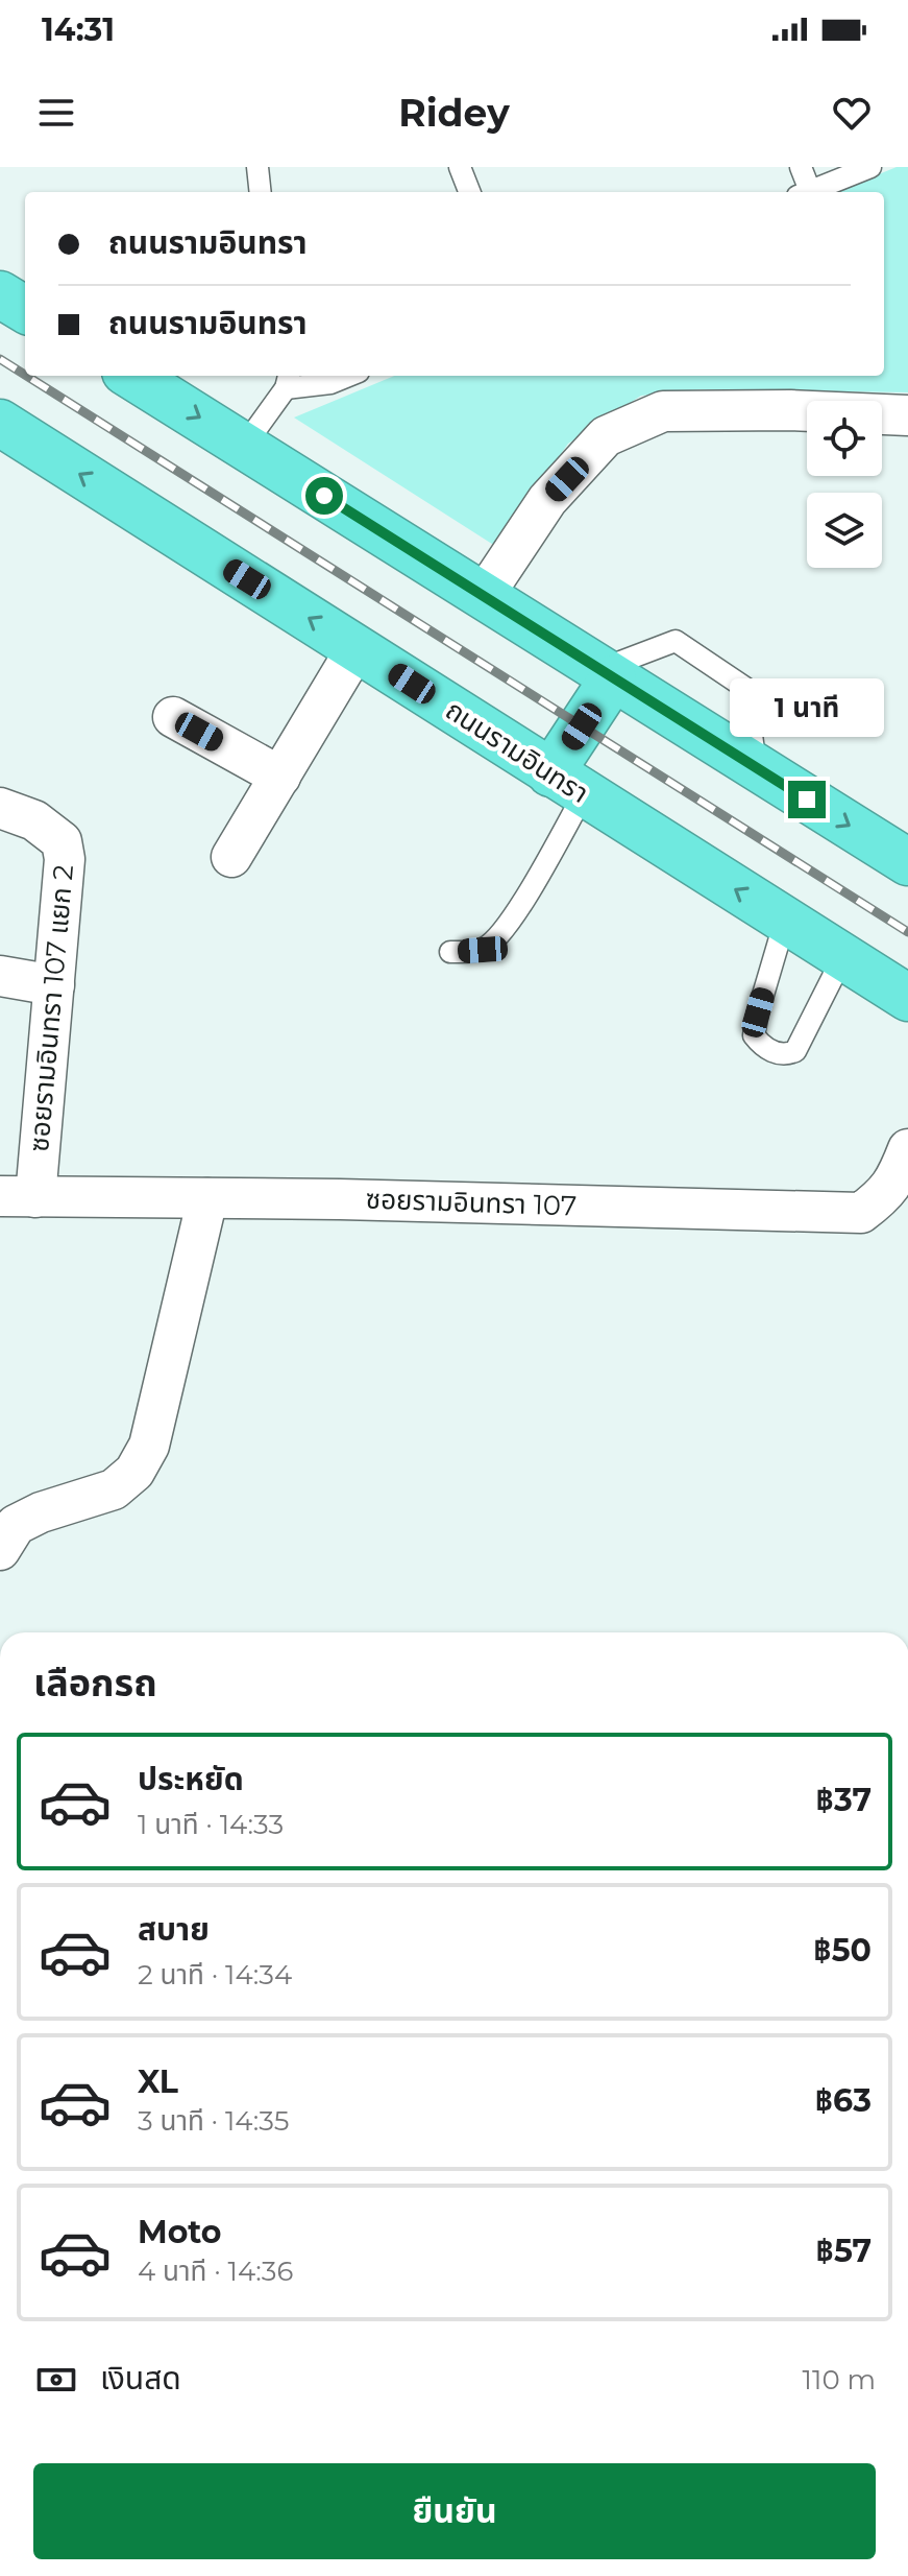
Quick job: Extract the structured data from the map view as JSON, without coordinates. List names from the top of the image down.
{
  "streets": {
    "highway": ["ถนนรามอินทรา"],
    "street": ["ซอยรามอินทรา 107 แยก 2", "ซอยรามอินทรา 107"]
  },
  "crossings": [
    ["ซอยรามอินทรา 107 แยก 2", "ซอยรามอินทรา 107"]
  ],
  "page": {
    "status": "14:31",
    "header": "Ridey",
    "banner": ["ถนนรามอินทรา", "ถนนรามอินทรา"],
    "bubble": "1 นาที",
    "heading": "เลือกรถ",
    "list": [
      {
        "name": "ประหยัด",
        "note": "1 นาที · 14:33",
        "value": "฿37"
      },
      {
        "name": "สบาย",
        "note": "2 นาที · 14:34",
        "value": "฿50"
      },
      {
        "name": "XL",
        "note": "3 นาที · 14:35",
        "value": "฿63"
      },
      {
        "name": "Moto",
        "note": "4 นาที · 14:36",
        "value": "฿57"
      }
    ],
    "pay": ["เงินสด", "110 m"],
    "buttons": "ยืนยัน"
  }
}
